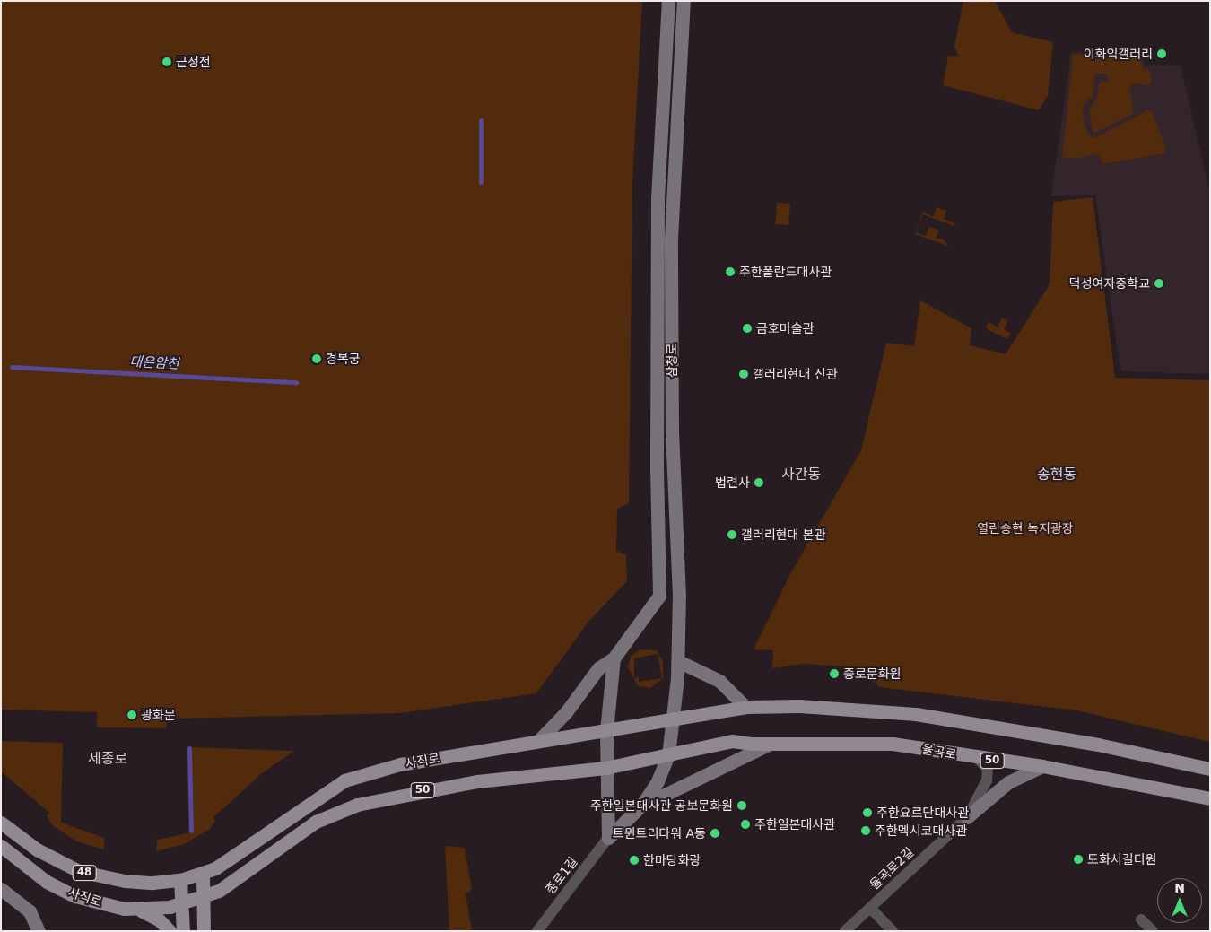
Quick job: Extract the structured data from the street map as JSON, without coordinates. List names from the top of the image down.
{
  "streets": {
    "main road": [
      "율곡로",
      "사직로",
      "50",
      "48"
    ],
    "street": ["삼청로", "율곡로2길", "종로1길"]
  },
  "crossings": [
    ["삼청로", "율곡로"],
    ["삼청로", "사직로"],
    ["삼청로", "50"],
    ["율곡로", "50"],
    ["율곡로", "율곡로2길"],
    ["사직로", "50"],
    ["사직로", "48"]
  ],
  "districts": ["사간동", "송현동", "세종로"],
  "water": ["대은암천"],
  "parks": ["열린송현 녹지광장"],
  "places": [
    "이화익갤러리",
    "근정전",
    "주한폴란드대사관",
    "덕성여자중학교",
    "금호미술관",
    "경복궁",
    "갤러리현대 신관",
    "법련사",
    "갤러리현대 본관",
    "종로문화원",
    "광화문",
    "주한일본대사관 공보문화원",
    "주한요르단대사관",
    "주한일본대사관",
    "주한멕시코대사관",
    "트윈트리타워 A동",
    "도화서길디원",
    "한마당화랑"
  ],
  "north": "top"
}
